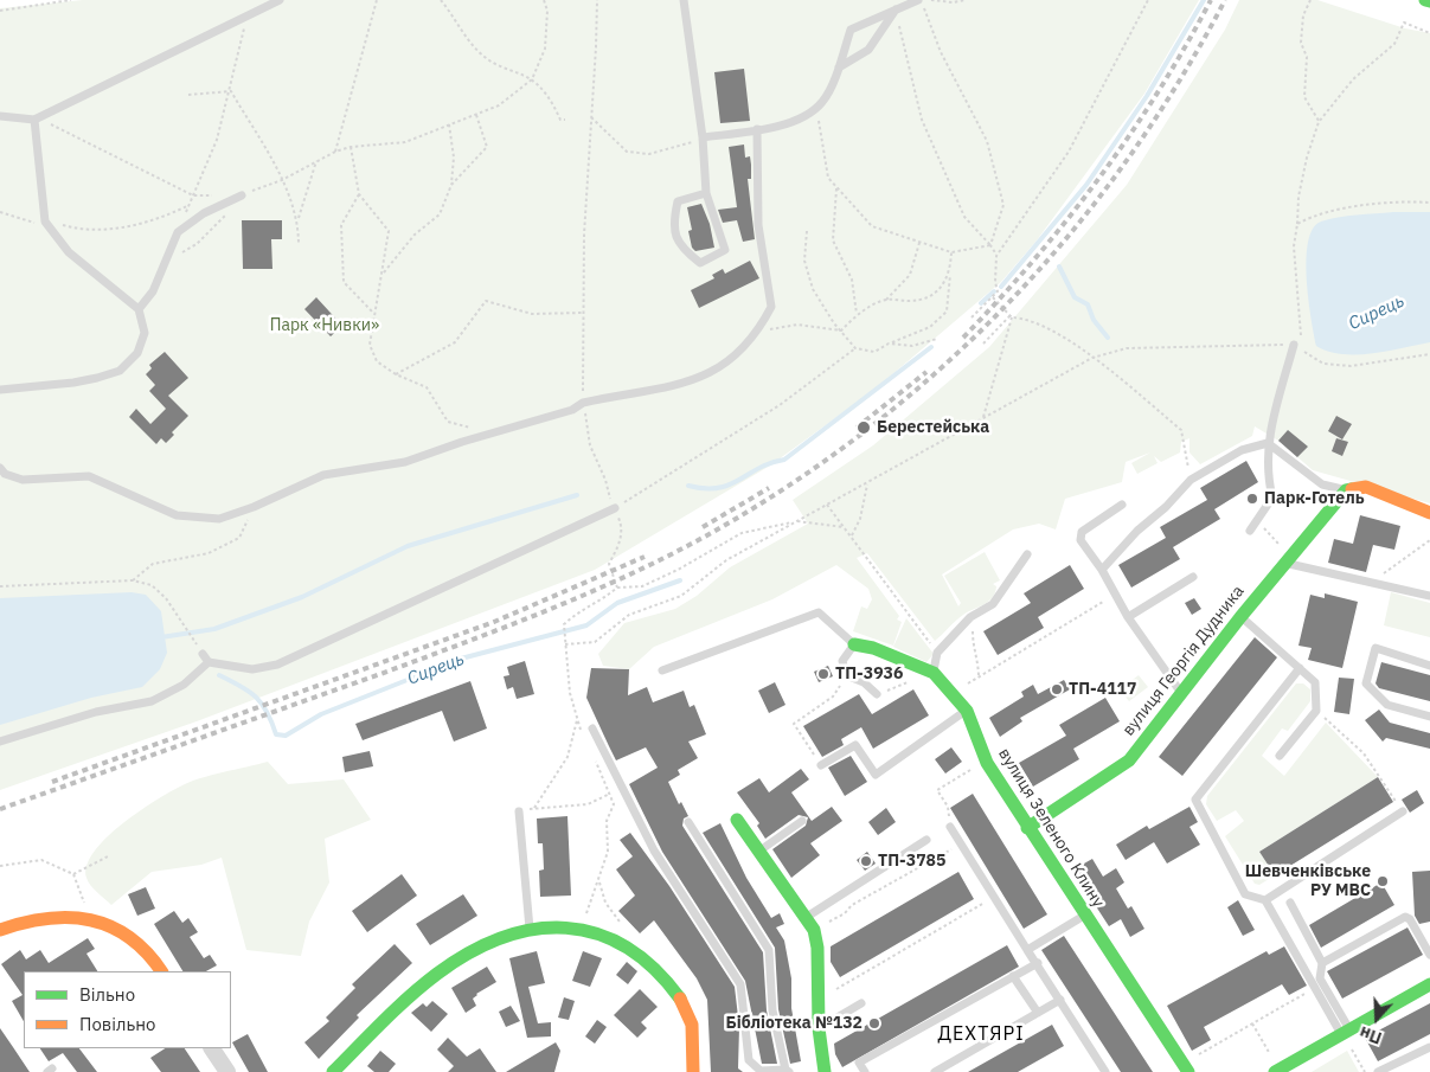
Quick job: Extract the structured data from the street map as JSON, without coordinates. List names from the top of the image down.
{
  "streets": {
    "street": ["вулиця Георгія Дудника", "вулиця Зеленого Клину"]
  },
  "crossings": [
    ["вулиця Георгія Дудника", "вулиця Зеленого Клину"]
  ],
  "districts": ["ДЕХТЯРІ"],
  "water": ["Сирець"],
  "parks": ["Парк «Нивки»"],
  "places": [
    "Берестейська",
    "Парк-Готель",
    "ТП-3936",
    "ТП-4117",
    "ТП-3785",
    "Шевченківське РУ МВС",
    "Бібліотека №132"
  ],
  "legend": ["Вільно", "Повільно"],
  "north": "bottom"
}
